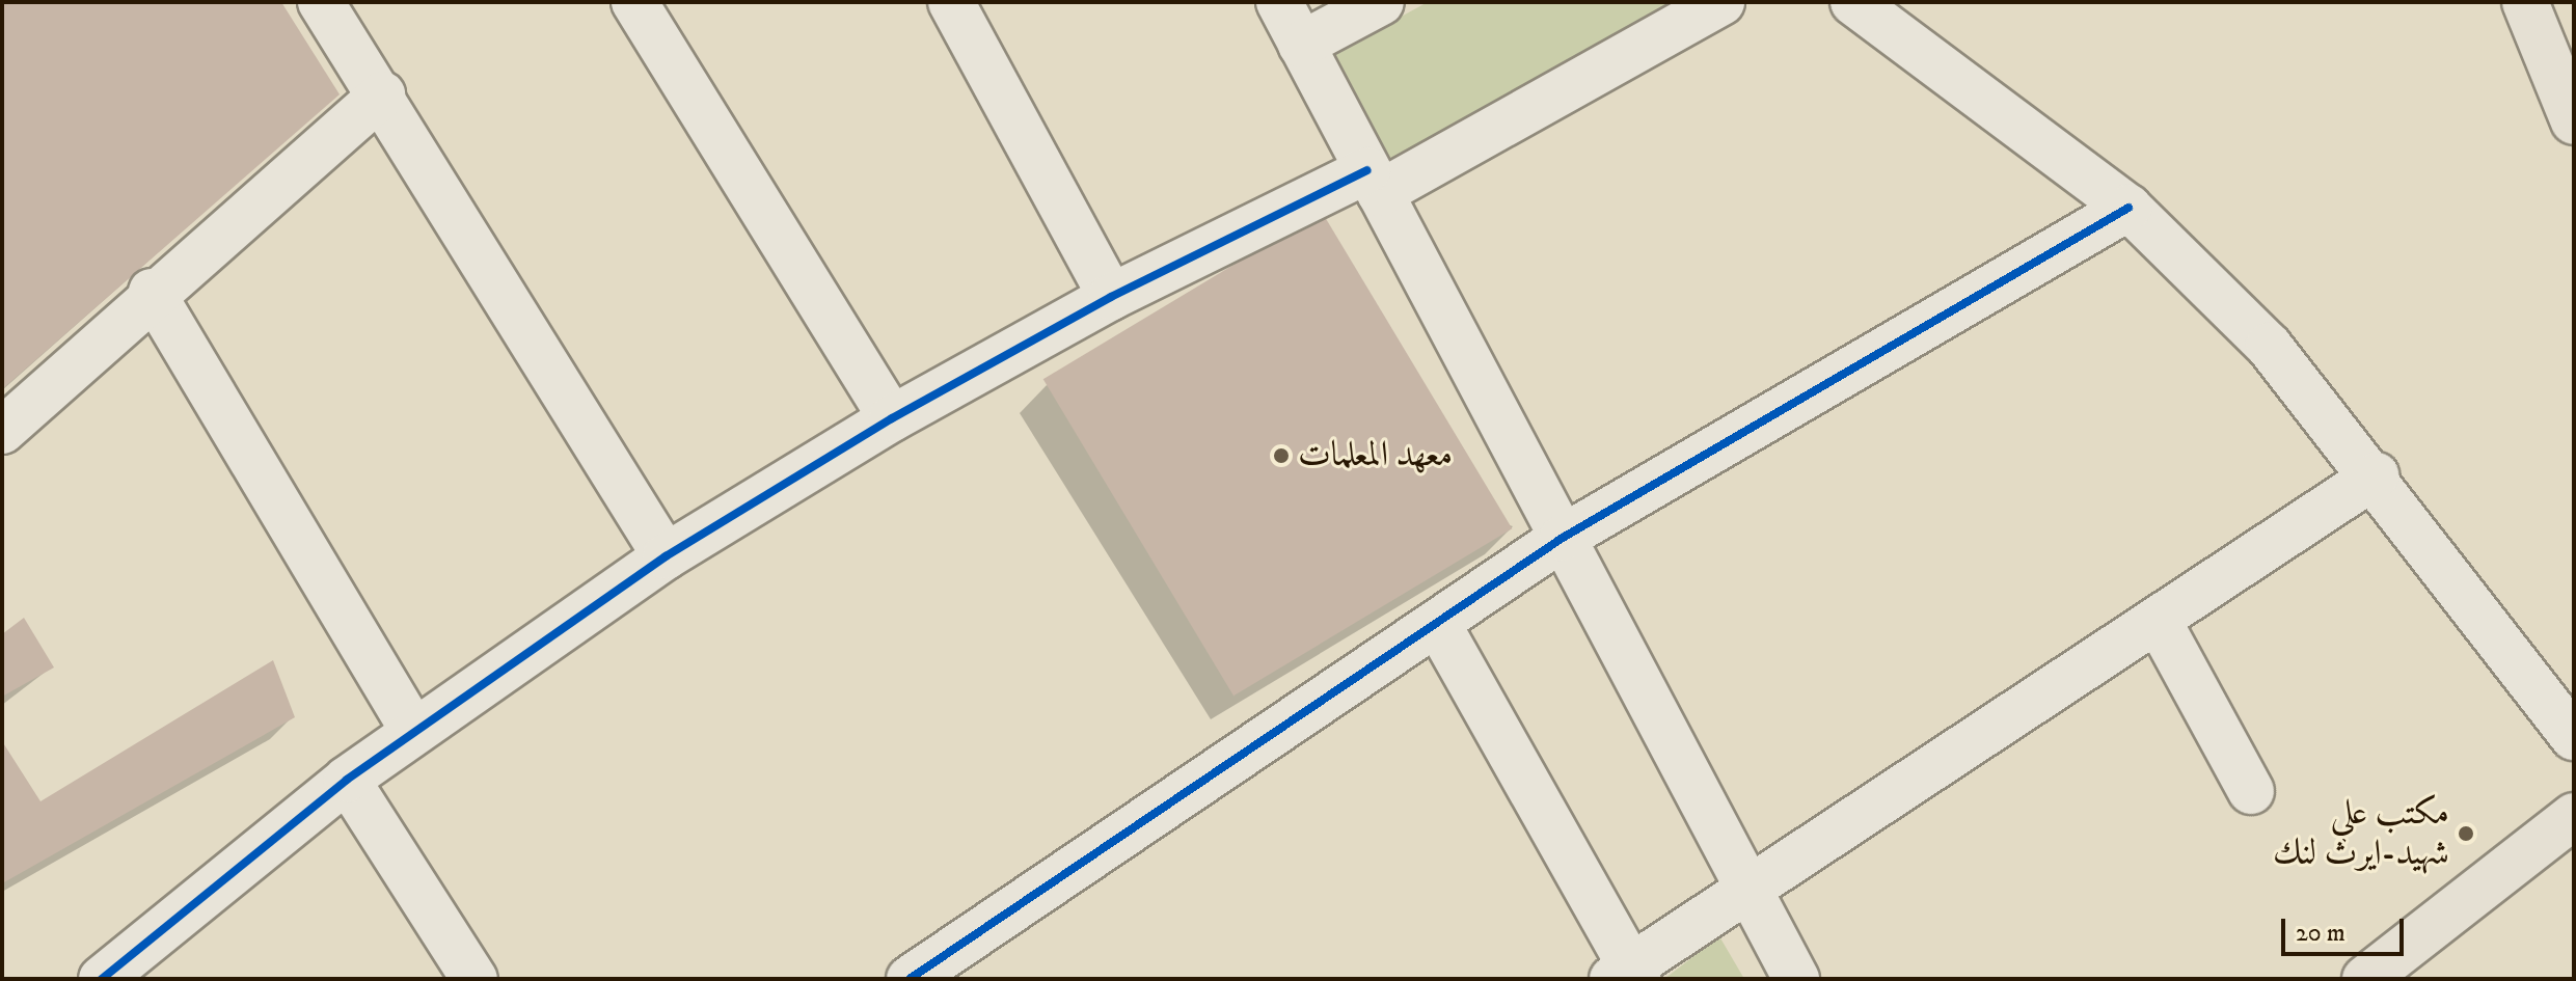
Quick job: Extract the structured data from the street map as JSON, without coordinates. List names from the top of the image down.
{
  "places": ["معهد المعلمات", "مكتب علي شهيد-ايرث لنك"],
  "scale_bar": "20 m"
}
